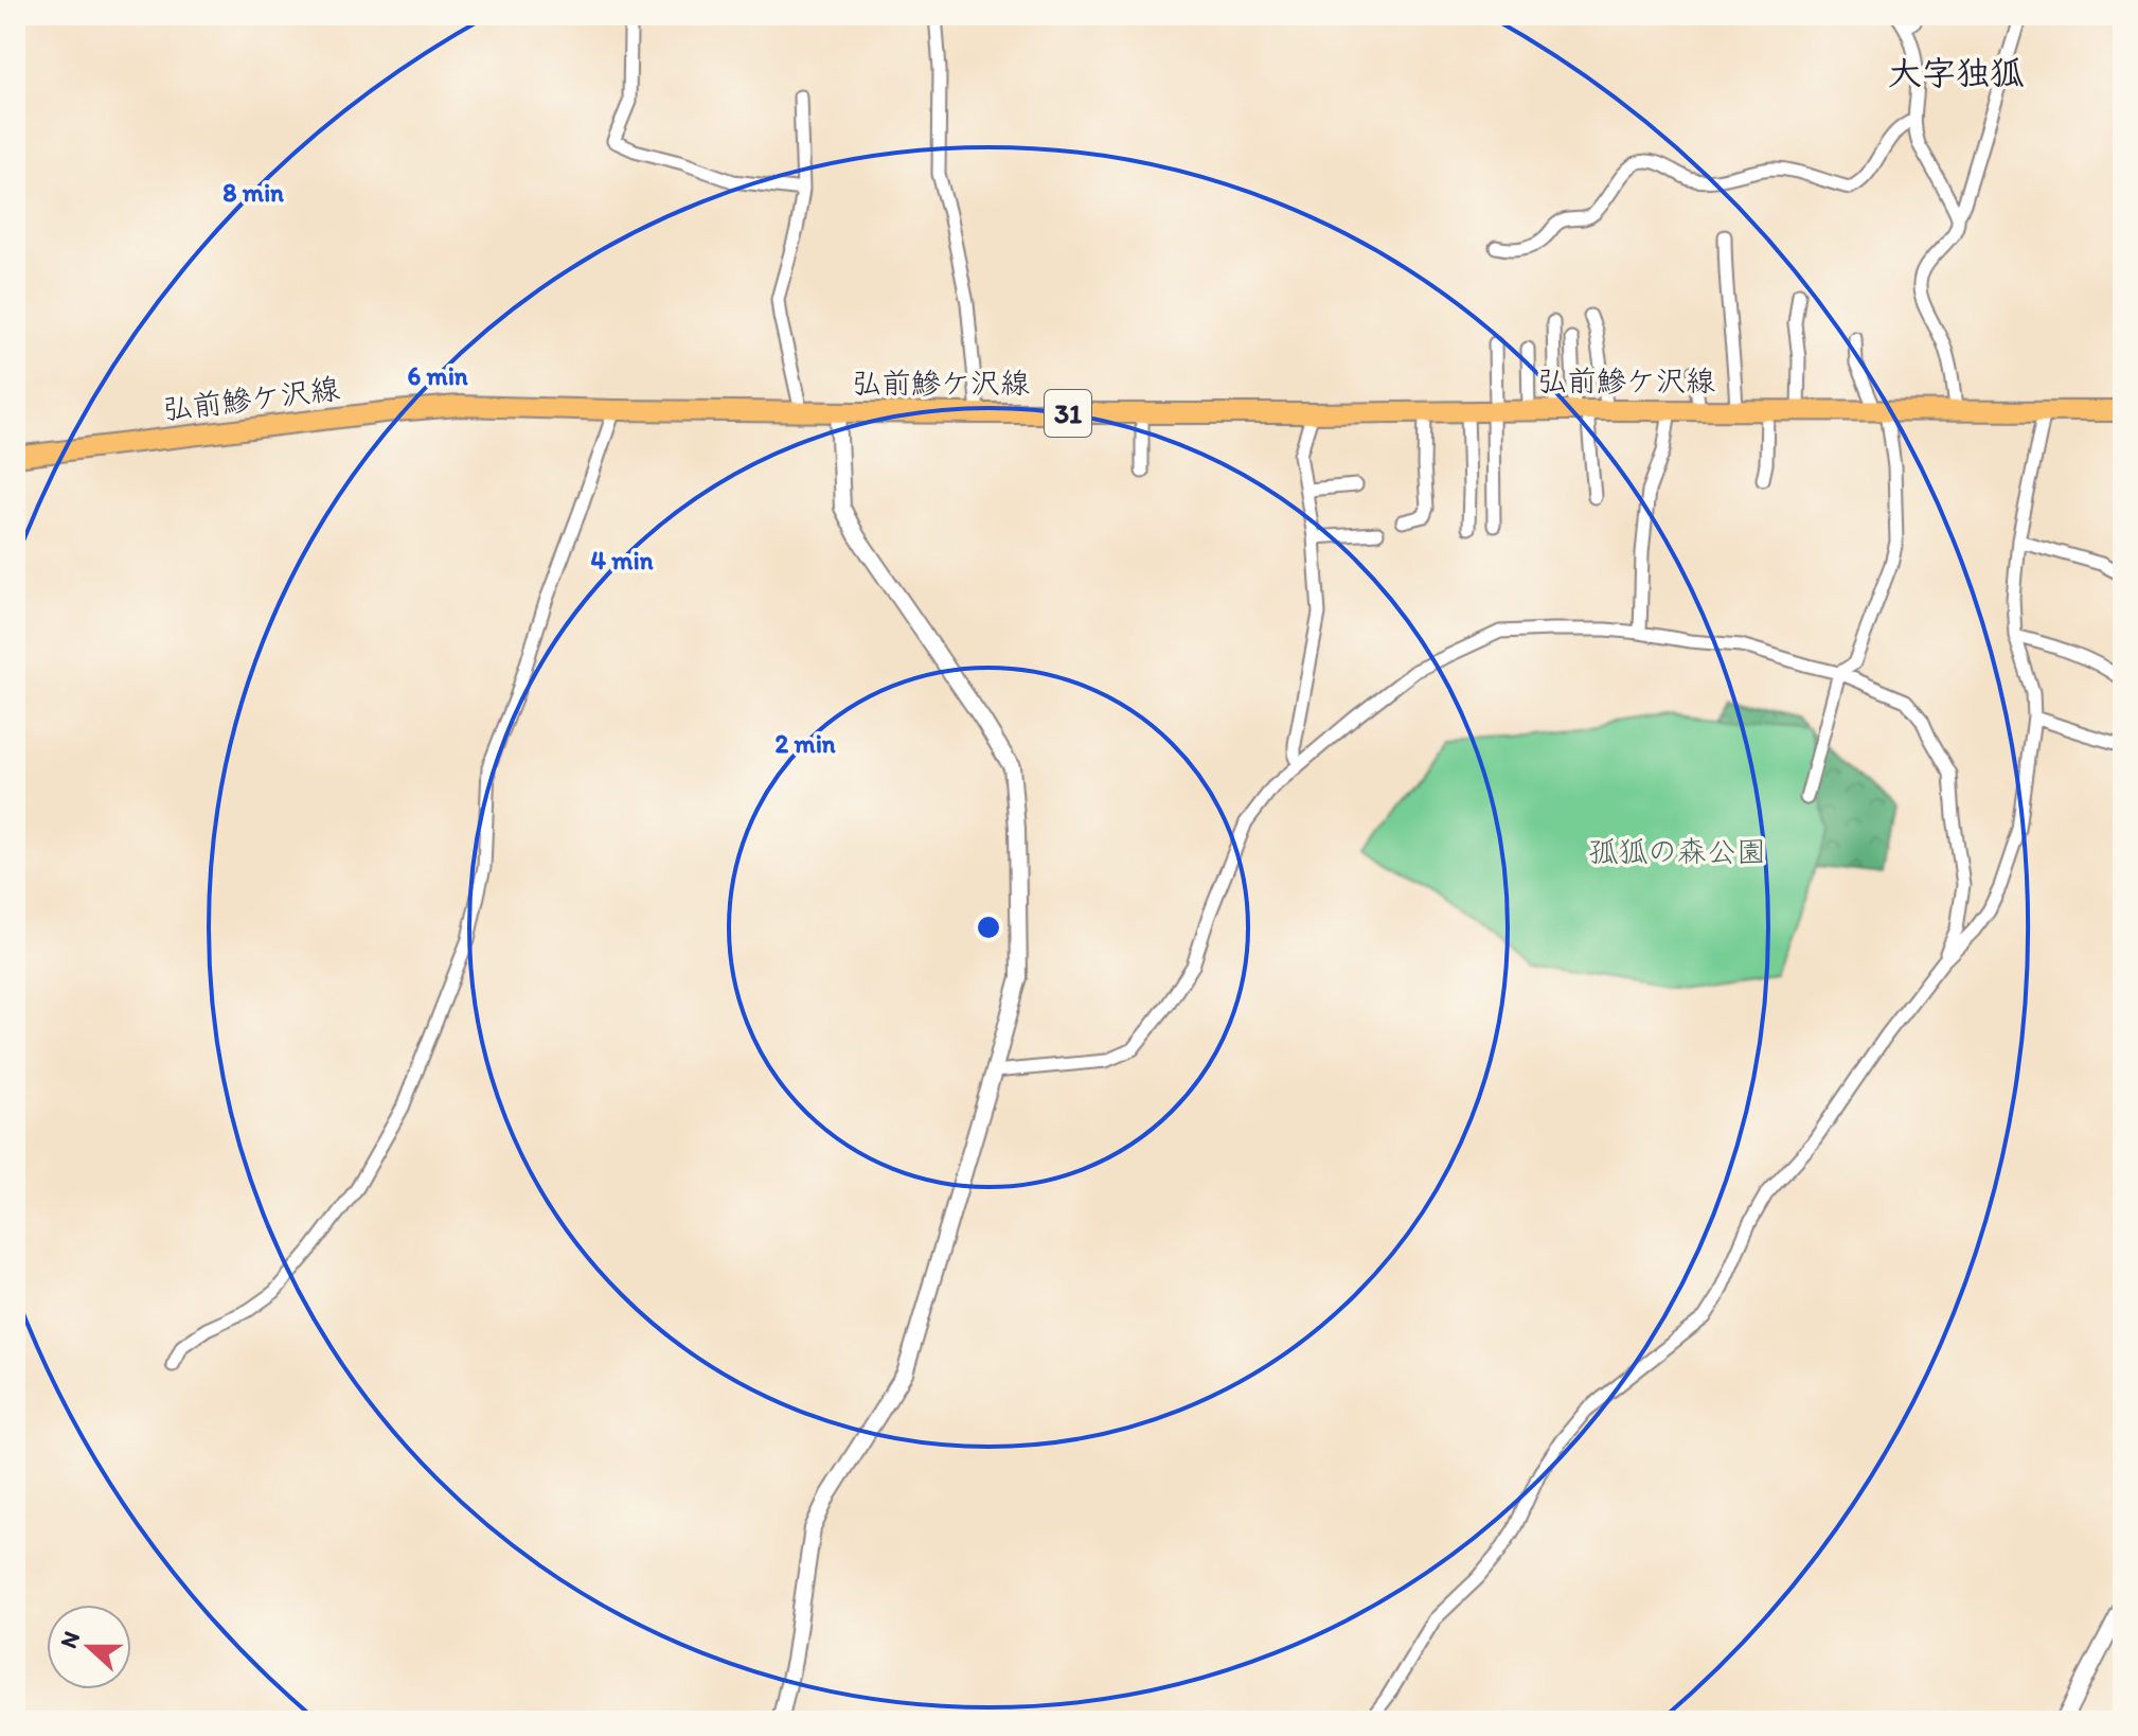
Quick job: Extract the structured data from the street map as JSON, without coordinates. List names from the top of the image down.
{
  "streets": {
    "main road": ["弘前鰺ケ沢線", "31"]
  },
  "districts": ["大字独狐"],
  "parks": ["孤狐の森公園"],
  "north": "left",
  "rings": [
    "8 min",
    "6 min",
    "4 min",
    "2 min"
  ]
}
